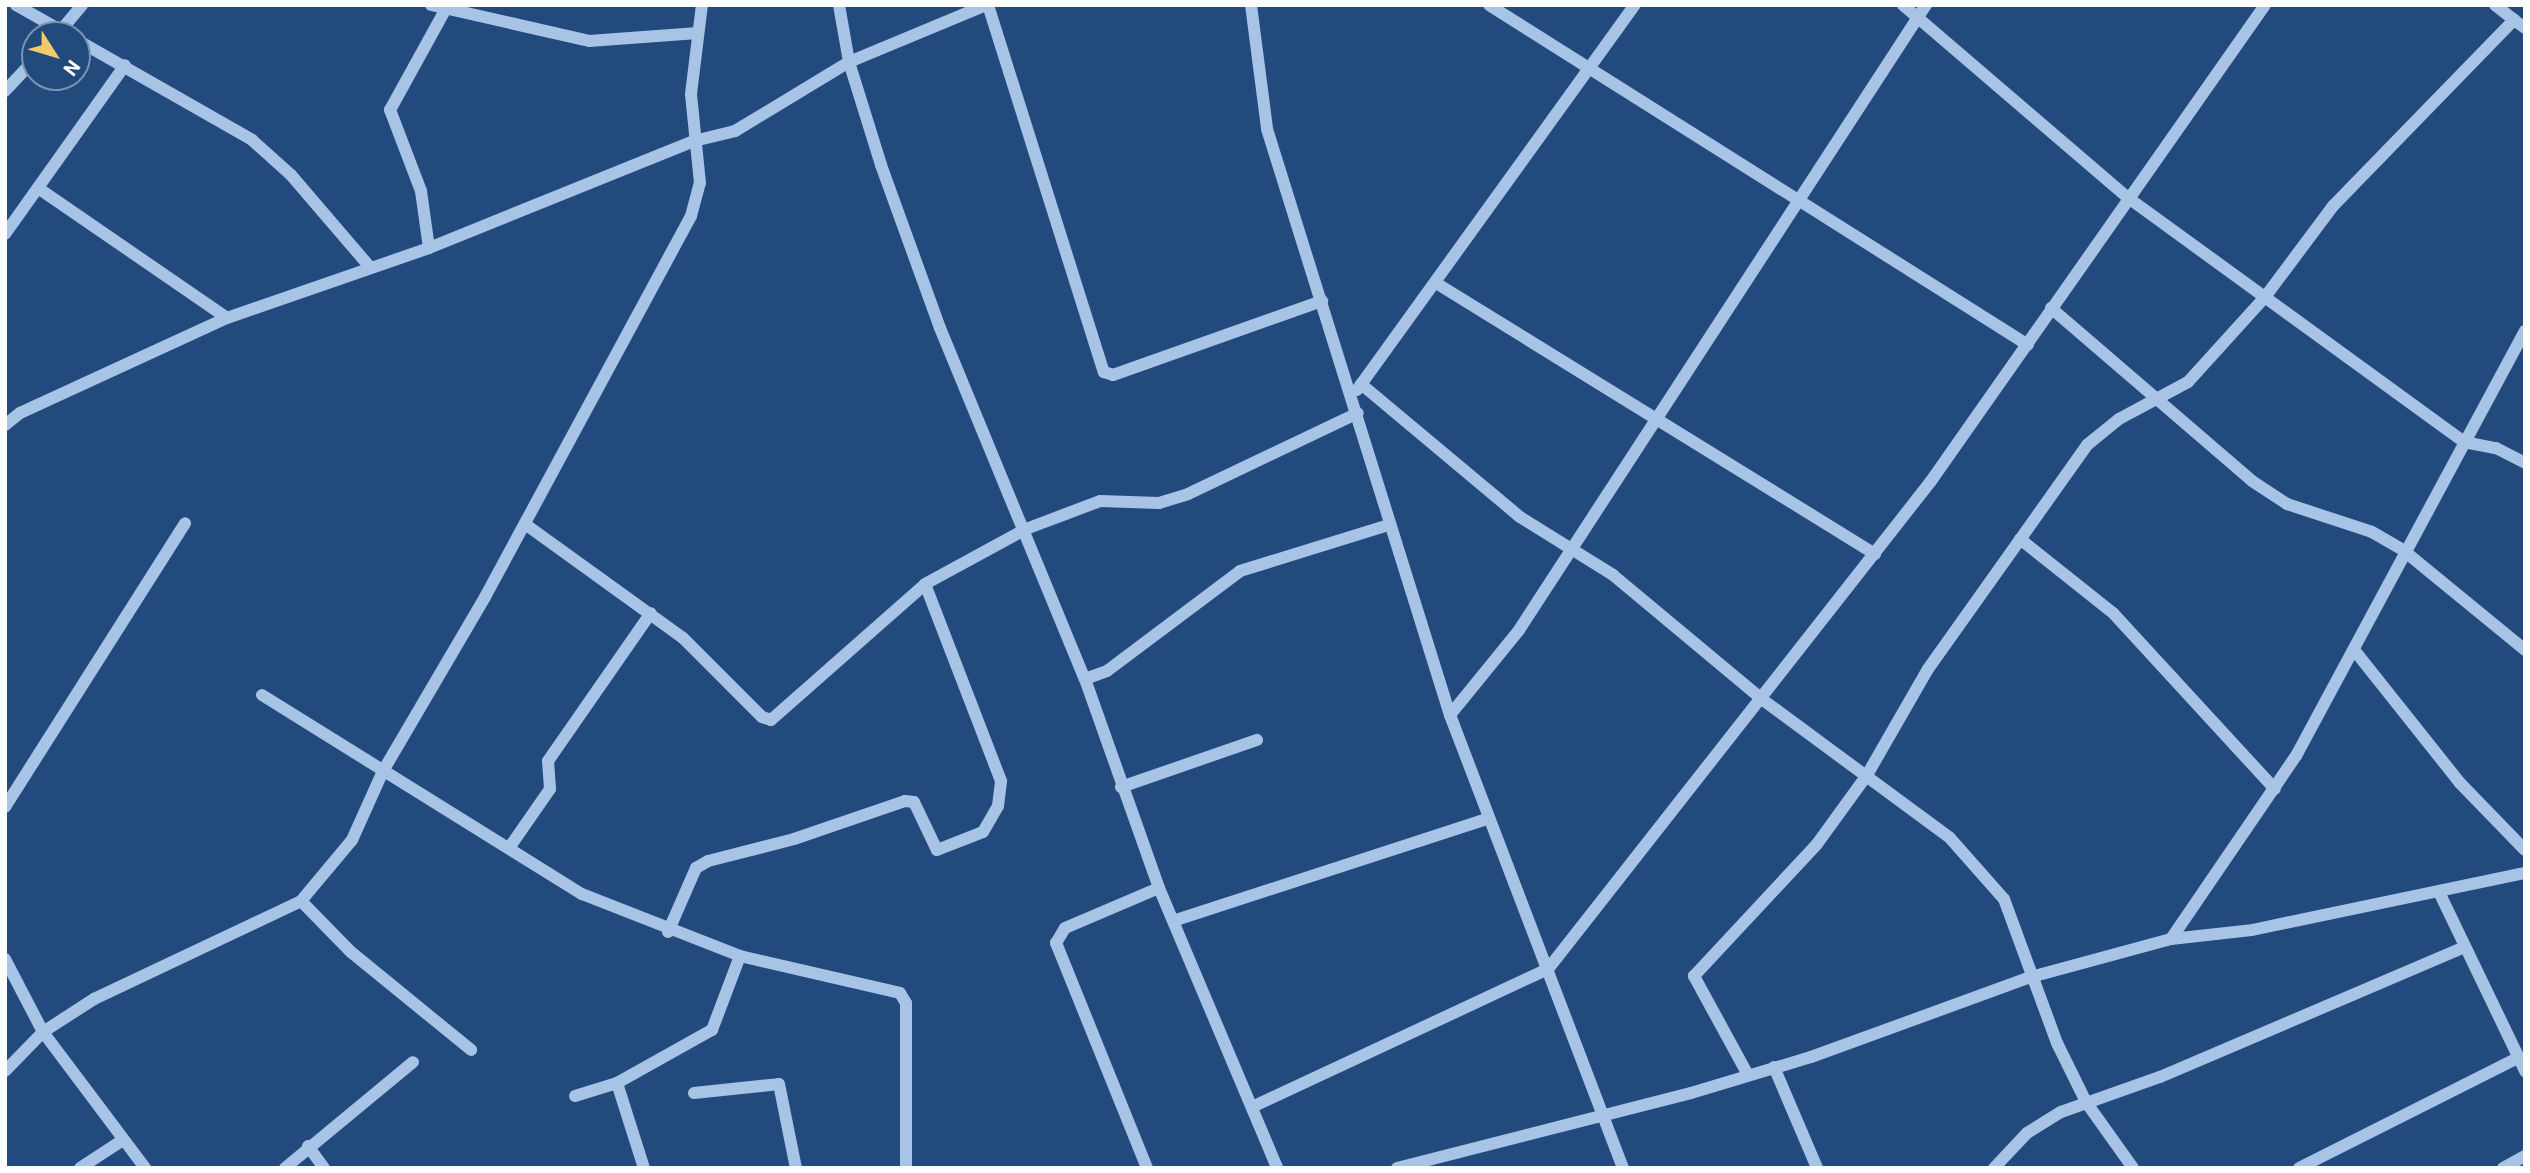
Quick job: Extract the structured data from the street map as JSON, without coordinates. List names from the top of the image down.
{
  "north": "bottom right"
}
